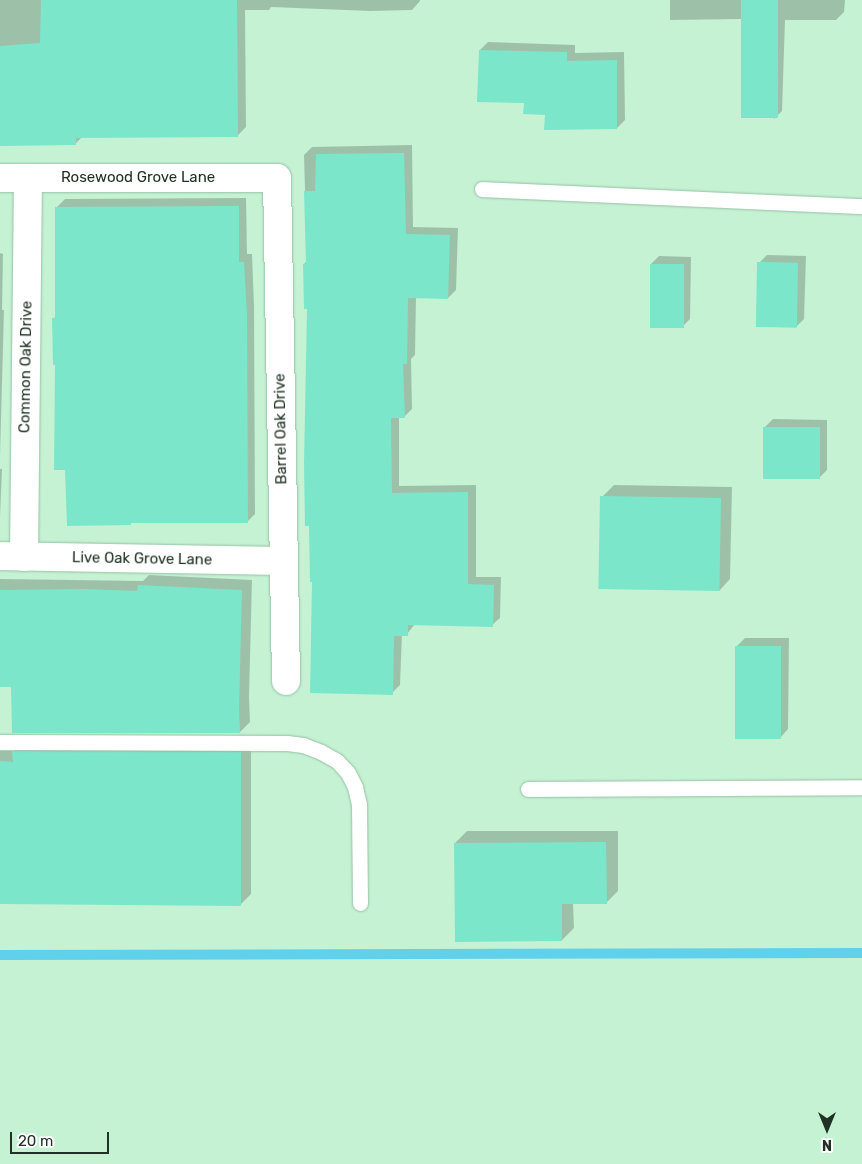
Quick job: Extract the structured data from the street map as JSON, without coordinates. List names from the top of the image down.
{
  "streets": {
    "street": [
      "Rosewood Grove Lane",
      "Common Oak Drive",
      "Barrel Oak Drive",
      "Live Oak Grove Lane"
    ]
  },
  "crossings": [
    ["Rosewood Grove Lane", "Common Oak Drive"],
    ["Rosewood Grove Lane", "Barrel Oak Drive"],
    ["Common Oak Drive", "Live Oak Grove Lane"],
    ["Barrel Oak Drive", "Live Oak Grove Lane"]
  ],
  "scale_bar": "20 m",
  "north": "bottom"
}
